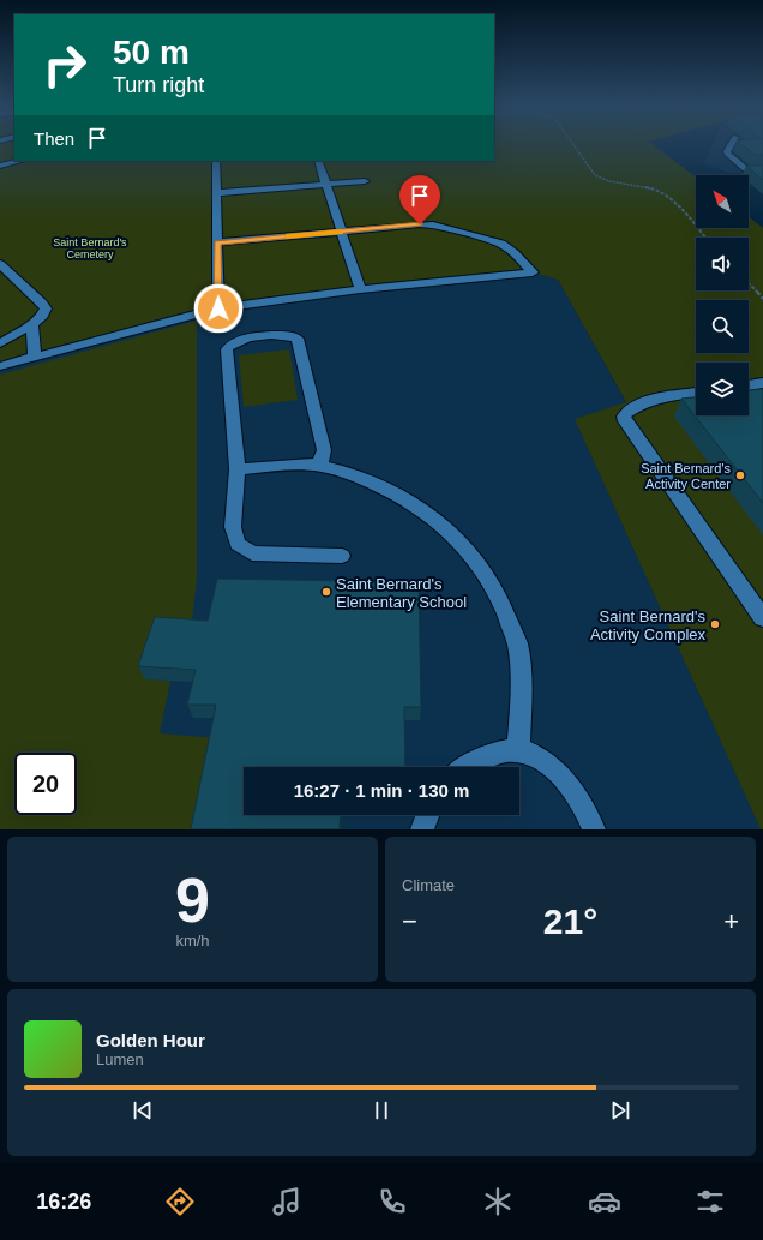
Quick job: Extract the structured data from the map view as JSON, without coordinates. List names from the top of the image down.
{
  "parks": ["Saint Bernard's Cemetery"],
  "places": ["Saint Bernard's Activity Center", "Saint Bernard's Elementary School", "Saint Bernard's Activity Complex"],
  "north": "top left",
  "page": {
    "turn": ["50 m", "Turn right"],
    "then": "Then",
    "limit": "20",
    "trip": "16:27 · 1 min · 130 m",
    "tile": [
      ["9", "km/h"],
      "Climate"
    ],
    "heat": ["−", "21°", "+"],
    "song": ["Golden Hour", "Lumen"],
    "tabs": "16:26"
  }
}
